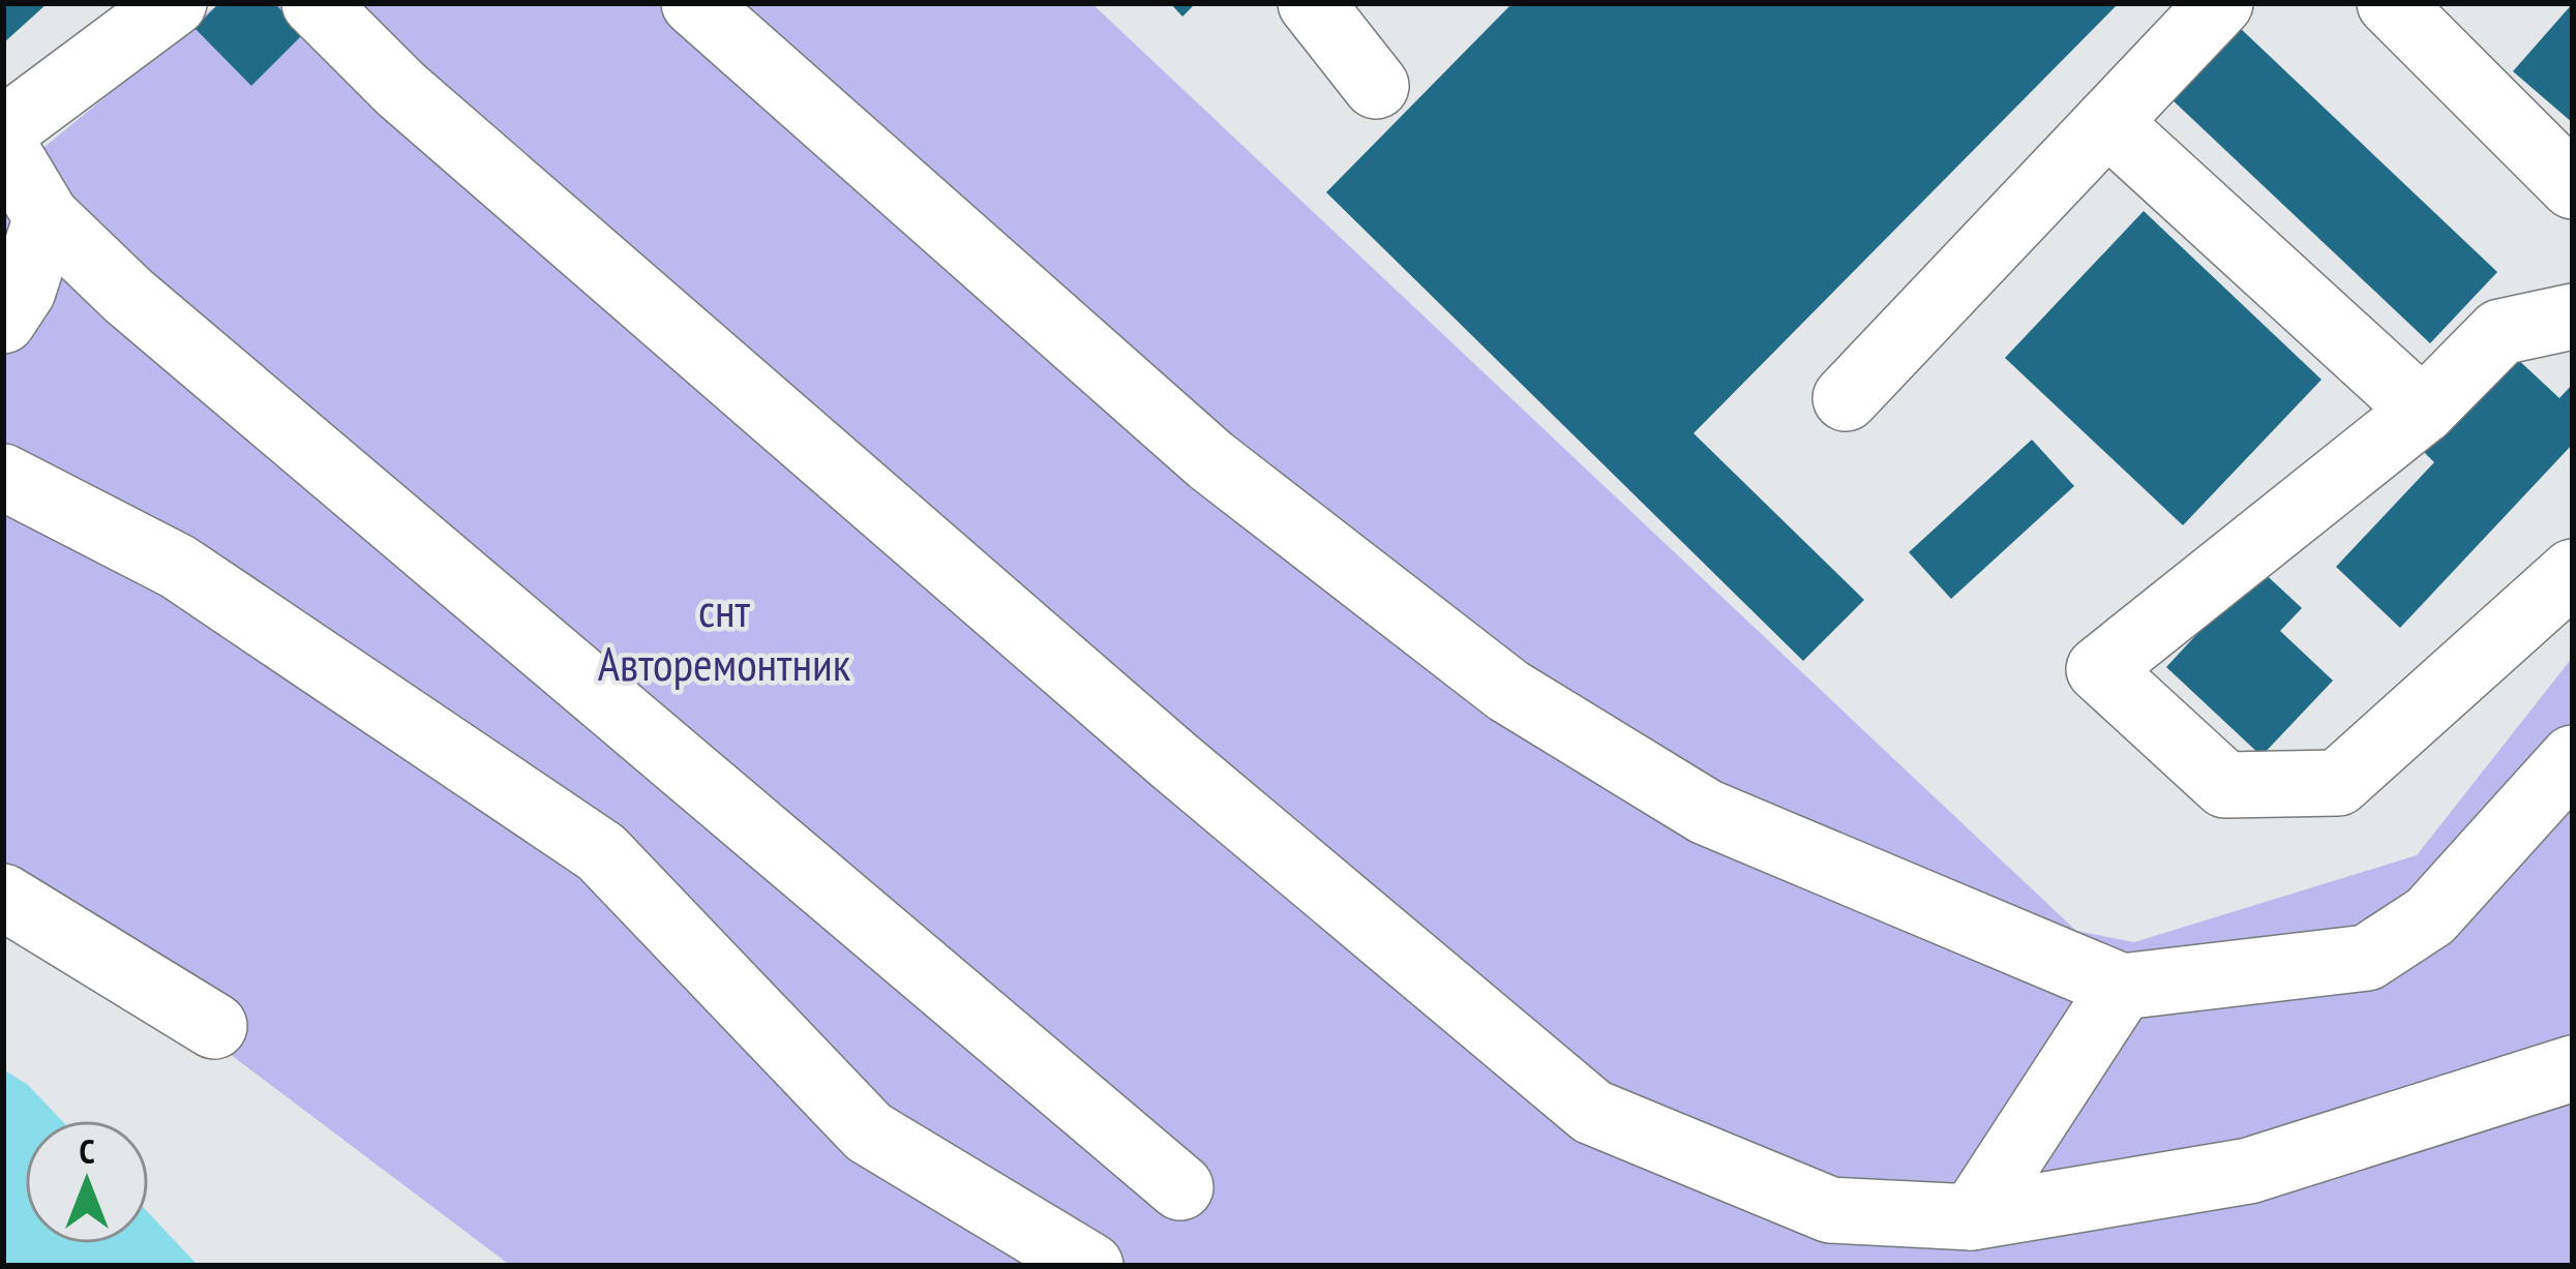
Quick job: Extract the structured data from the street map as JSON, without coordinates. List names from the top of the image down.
{
  "parks": ["снт Авторемонтник"],
  "north": "top"
}
